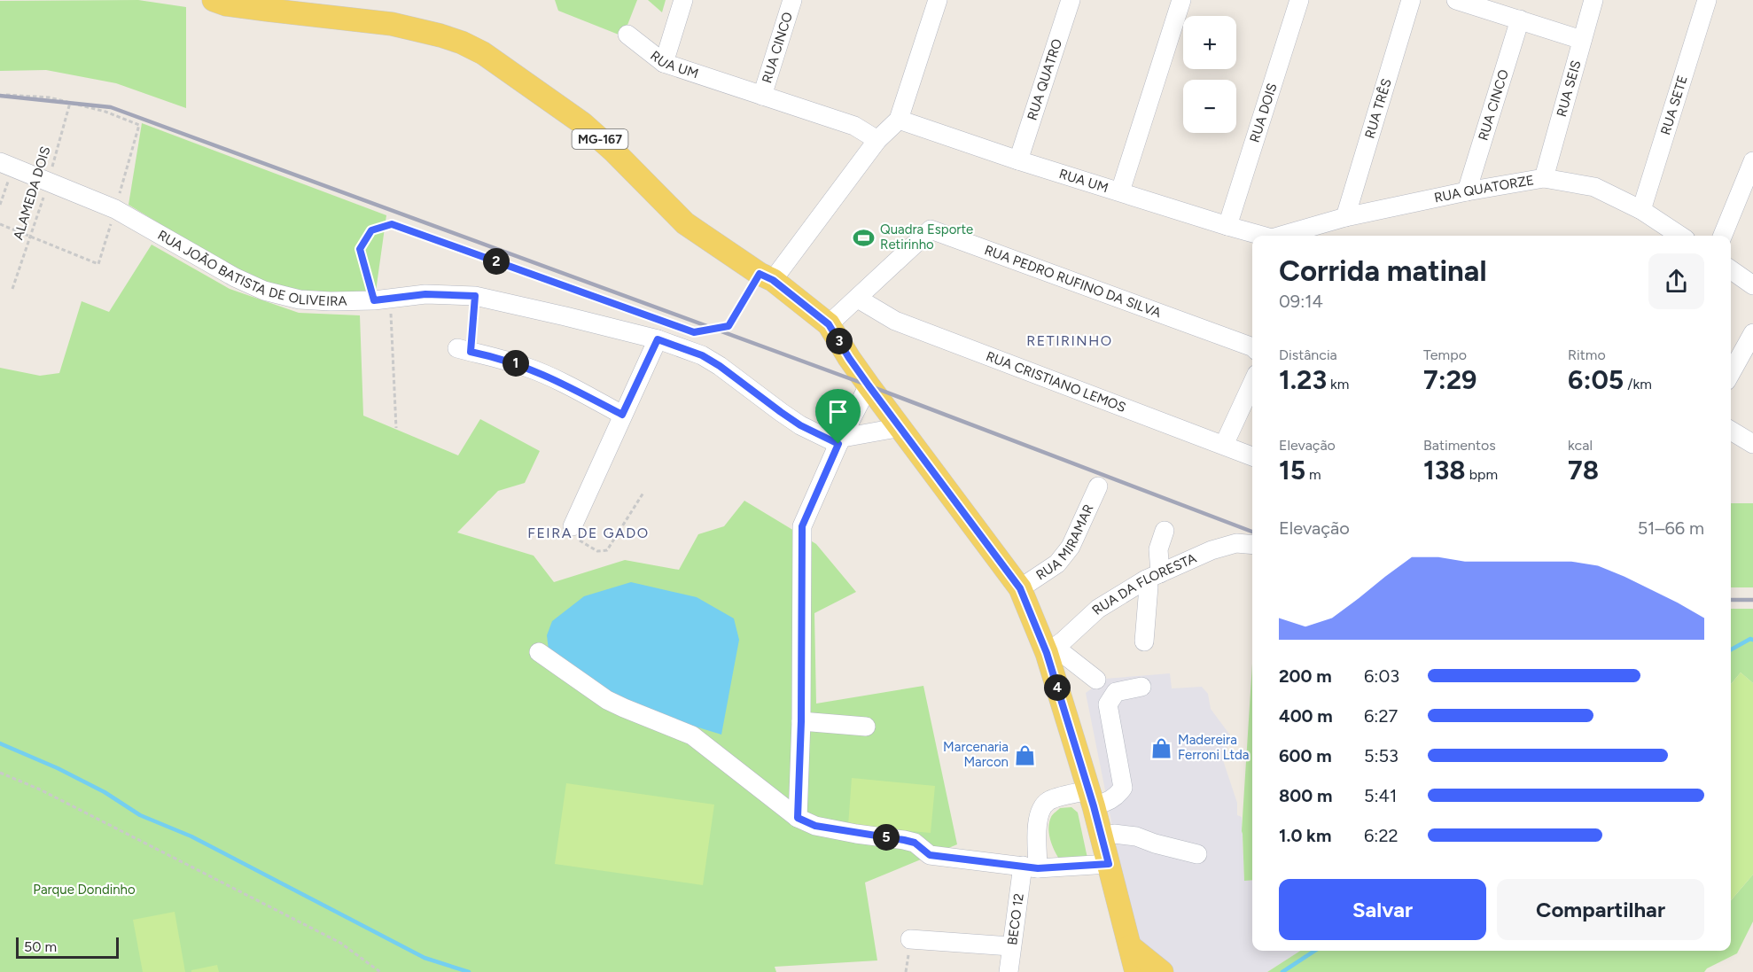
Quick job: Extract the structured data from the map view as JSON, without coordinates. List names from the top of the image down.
{
  "streets": {
    "main road": ["MG-167"],
    "street": [
      "RUA CINCO",
      "RUA UM",
      "RUA QUATRO",
      "RUA SEIS",
      "RUA SETE",
      "RUA TRÊS",
      "RUA DOIS",
      "RUA QUATORZE",
      "RUA JOÃO BATISTA DE OLIVEIRA",
      "RUA PEDRO RUFINO DA SILVA",
      "RUA CRISTIANO LEMOS",
      "RUA MIRAMAR",
      "RUA DA FLORESTA",
      "BECO 12"
    ],
    "path": ["ALAMEDA DOIS"]
  },
  "crossings": [
    ["RUA CINCO", "RUA UM"],
    ["RUA CINCO", "RUA QUATORZE"],
    ["RUA UM", "RUA QUATRO"],
    ["RUA UM", "RUA DOIS"],
    ["RUA SEIS", "RUA QUATORZE"],
    ["RUA SETE", "RUA QUATORZE"],
    ["RUA TRÊS", "RUA QUATORZE"],
    ["MG-167", "RUA PEDRO RUFINO DA SILVA"],
    ["MG-167", "RUA MIRAMAR"],
    ["MG-167", "RUA DA FLORESTA"],
    ["MG-167", "BECO 12"],
    ["ALAMEDA DOIS", "RUA JOÃO BATISTA DE OLIVEIRA"],
    ["RUA PEDRO RUFINO DA SILVA", "RUA CRISTIANO LEMOS"]
  ],
  "districts": ["RETIRINHO", "FEIRA DE GADO"],
  "parks": ["Parque Dondinho"],
  "places": {
    "sports": ["Quadra Esporte Retirinho"],
    "shop": ["Madereira Ferroni Ltda", "Marcenaria Marcon"]
  },
  "scale_bar": "50 m",
  "page": {
    "map_buttons": ["+", "−"],
    "heading": ["Corrida matinal", "09:14"],
    "pins": [
      "2",
      "3",
      "1",
      "4",
      "5"
    ],
    "stats": [
      ["Distância", "1.23 km"],
      ["Tempo", "7:29"],
      ["Ritmo", "6:05 /km"],
      ["Elevação", "15 m"],
      ["Batimentos", "138 bpm"],
      ["kcal", "78"]
    ],
    "chart": ["Elevação", "51–66 m"],
    "list": [
      {
        "name": "200 m",
        "note": "6:03"
      },
      {
        "name": "400 m",
        "note": "6:27"
      },
      {
        "name": "600 m",
        "note": "5:53"
      },
      {
        "name": "800 m",
        "note": "5:41"
      },
      {
        "name": "1.0 km",
        "note": "6:22"
      }
    ],
    "buttons": ["Salvar", "Compartilhar"],
    "scale": "50 m"
  }
}
